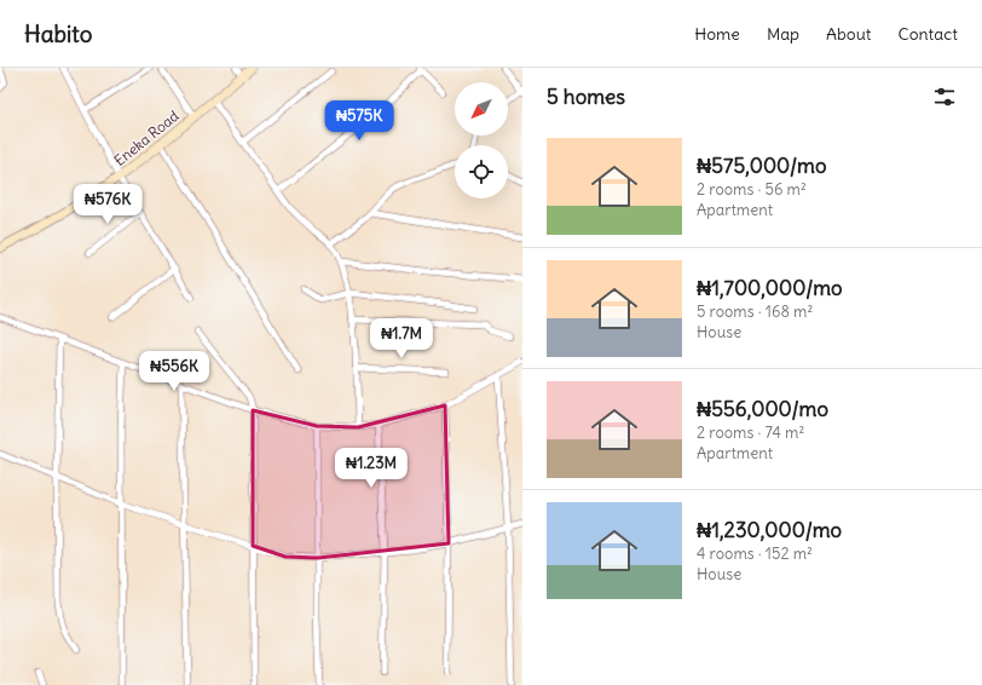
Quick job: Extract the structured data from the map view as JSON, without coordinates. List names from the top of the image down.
{
  "streets": {
    "main road": ["Eneka Road"]
  },
  "north": "bottom left",
  "page": {
    "header": "Habito",
    "nav": [
      "Home",
      "Map",
      "About",
      "Contact"
    ],
    "heading": "5 homes",
    "price": [
      "₦575K",
      "₦576K",
      "₦1.7M",
      "₦556K",
      "₦1.23M"
    ],
    "list": [
      {
        "name": "₦575,000/mo",
        "note": "2 rooms · 56 m² · Apartment"
      },
      {
        "name": "₦1,700,000/mo",
        "note": "5 rooms · 168 m² · House"
      },
      {
        "name": "₦556,000/mo",
        "note": "2 rooms · 74 m² · Apartment"
      },
      {
        "name": "₦1,230,000/mo",
        "note": "4 rooms · 152 m² · House"
      }
    ]
  }
}
